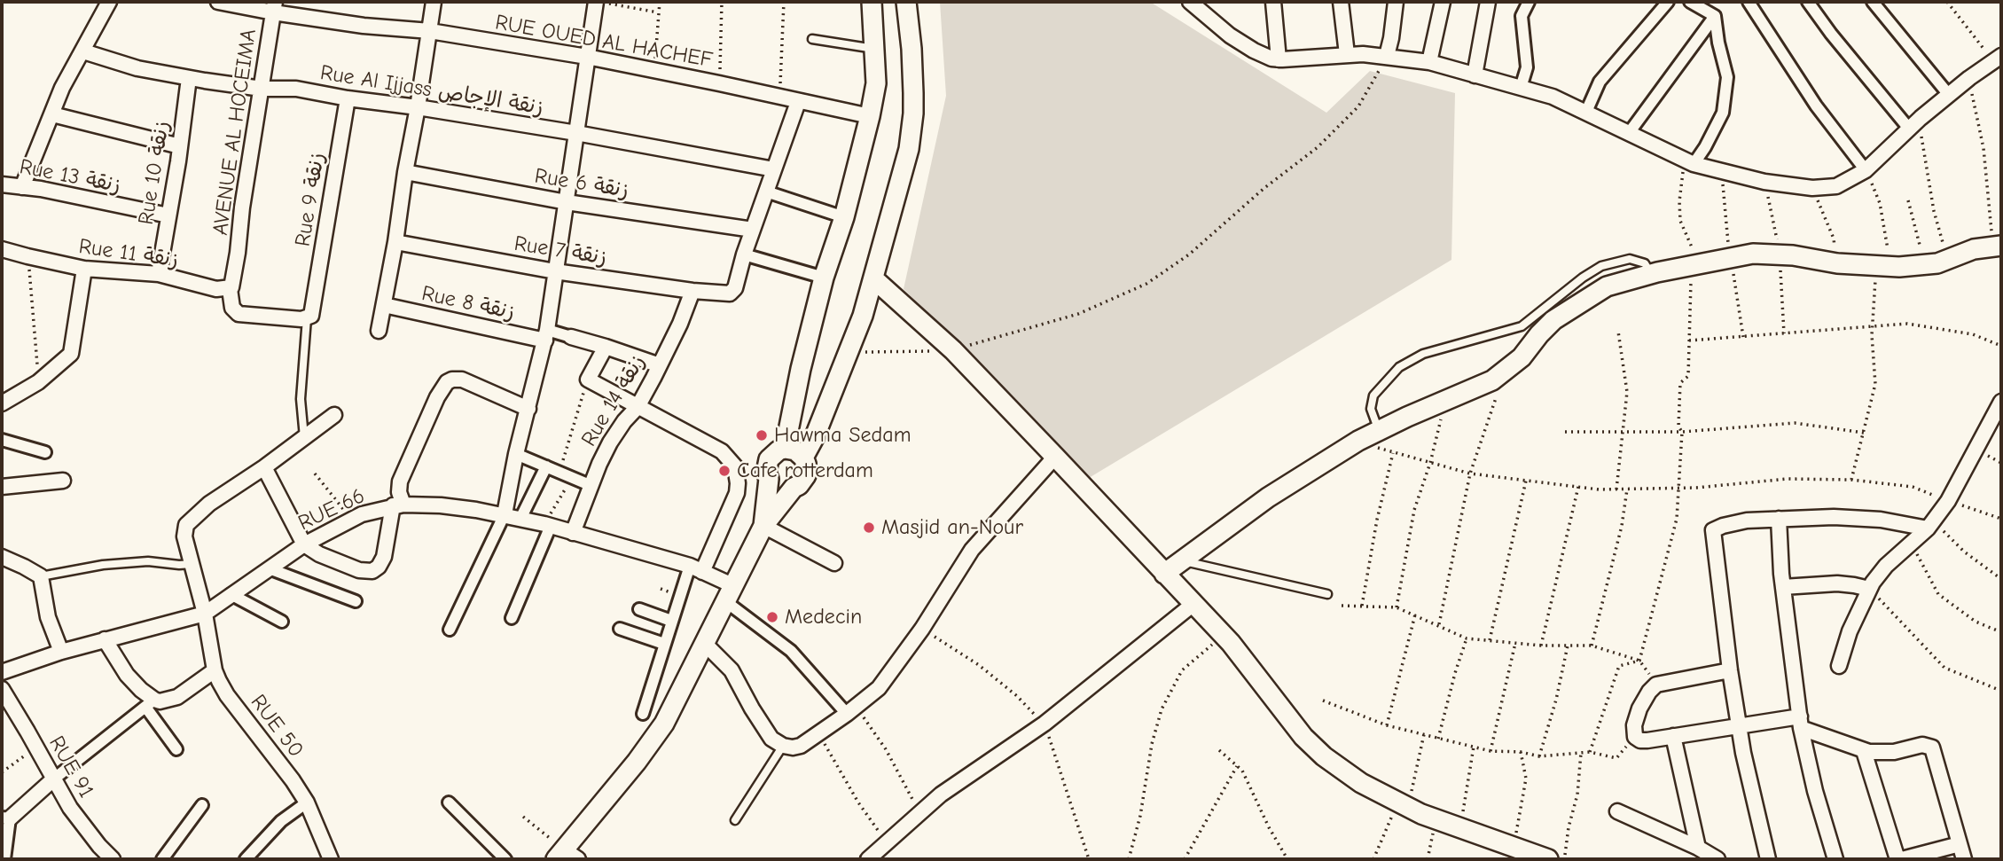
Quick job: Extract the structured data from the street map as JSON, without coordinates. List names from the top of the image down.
{
  "streets": {
    "street": [
      "RUE OUED AL HACHEF",
      "Rue Al Ijjass زنقة الإجاص",
      "AVENUE AL HOCEIMA",
      "Rue 10 زنقة",
      "Rue 13 زنقة",
      "Rue 6 زنقة",
      "Rue 9 زنقة",
      "Rue 7 زنقة",
      "Rue 11 زنقة",
      "Rue 8 زنقة",
      "Rue 14 زنقة",
      "RUE 66",
      "RUE 50",
      "RUE 91"
    ]
  },
  "crossings": [
    ["RUE OUED AL HACHEF", "AVENUE AL HOCEIMA"],
    ["Rue Al Ijjass زنقة الإجاص", "AVENUE AL HOCEIMA"],
    ["Rue Al Ijjass زنقة الإجاص", "Rue 10 زنقة"],
    ["Rue Al Ijjass زنقة الإجاص", "Rue 9 زنقة"],
    ["AVENUE AL HOCEIMA", "Rue 11 زنقة"],
    ["Rue 10 زنقة", "Rue 13 زنقة"],
    ["Rue 10 زنقة", "Rue 11 زنقة"],
    ["Rue 7 زنقة", "Rue 14 زنقة"],
    ["Rue 14 زنقة", "RUE 66"],
    ["RUE 66", "RUE 50"]
  ],
  "places": [
    "Hawma Sedam",
    "Cafe rotterdam",
    "Masjid an-Nour",
    "Medecin"
  ]
}
